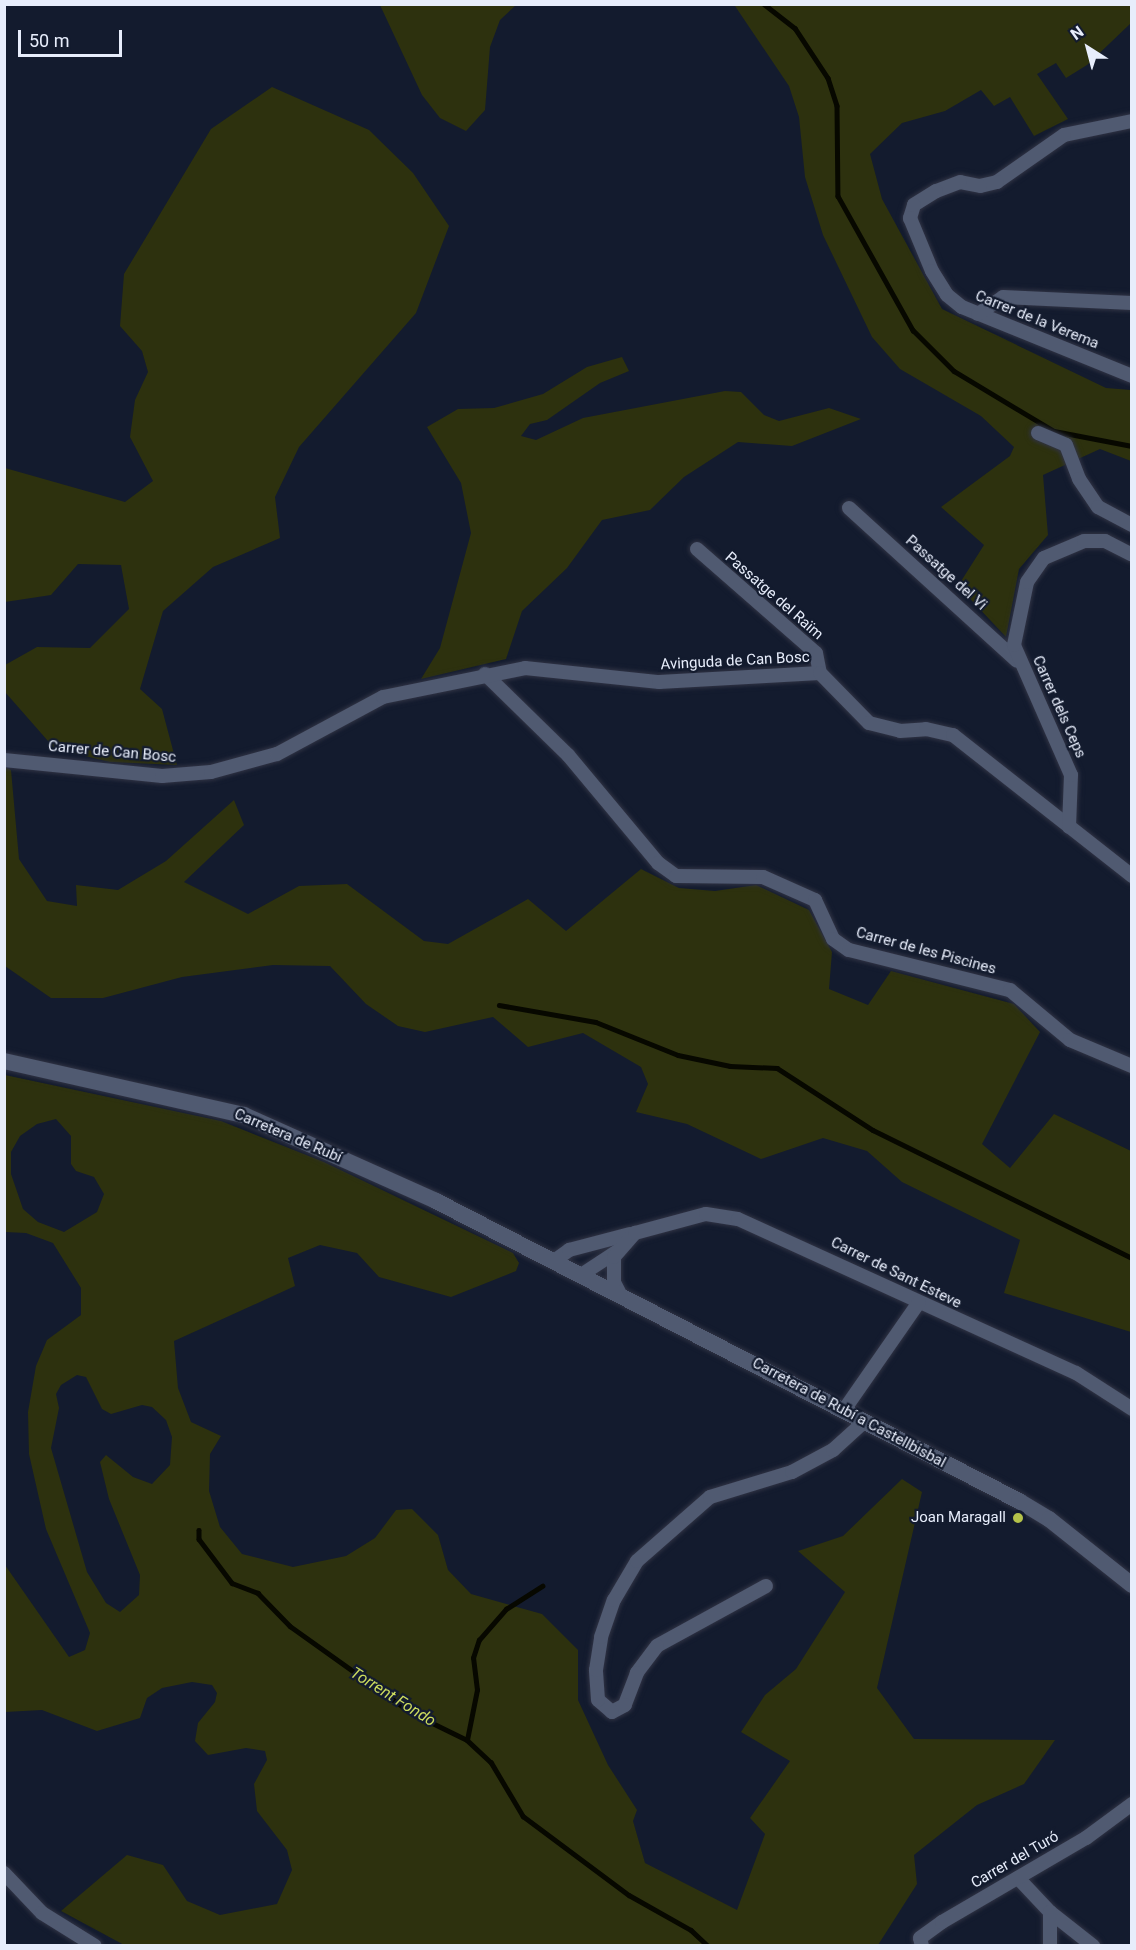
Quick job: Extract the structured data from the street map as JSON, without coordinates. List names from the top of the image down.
{
  "streets": {
    "street": [
      "Carrer de la Verema",
      "Passatge del Vi",
      "Passatge del Raïm",
      "Avinguda de Can Bosc",
      "Carrer dels Ceps",
      "Carrer de Can Bosc",
      "Carrer de les Piscines",
      "Carretera de Rubí",
      "Carrer de Sant Esteve",
      "Carretera de Rubí a Castellbisbal",
      "Carrer del Turó"
    ]
  },
  "crossings": [
    ["Passatge del Vi", "Carrer dels Ceps"],
    ["Passatge del Raïm", "Avinguda de Can Bosc"],
    ["Avinguda de Can Bosc", "Carrer dels Ceps"],
    ["Avinguda de Can Bosc", "Carrer de Can Bosc"],
    ["Avinguda de Can Bosc", "Carrer de les Piscines"],
    ["Carrer de Can Bosc", "Carrer de les Piscines"],
    ["Carretera de Rubí", "Carrer de Sant Esteve"],
    ["Carretera de Rubí", "Carretera de Rubí a Castellbisbal"],
    ["Carrer de Sant Esteve", "Carretera de Rubí a Castellbisbal"]
  ],
  "water": ["Torrent Fondo"],
  "places": ["Joan Maragall"],
  "scale_bar": "50 m",
  "north": "top left"
}
